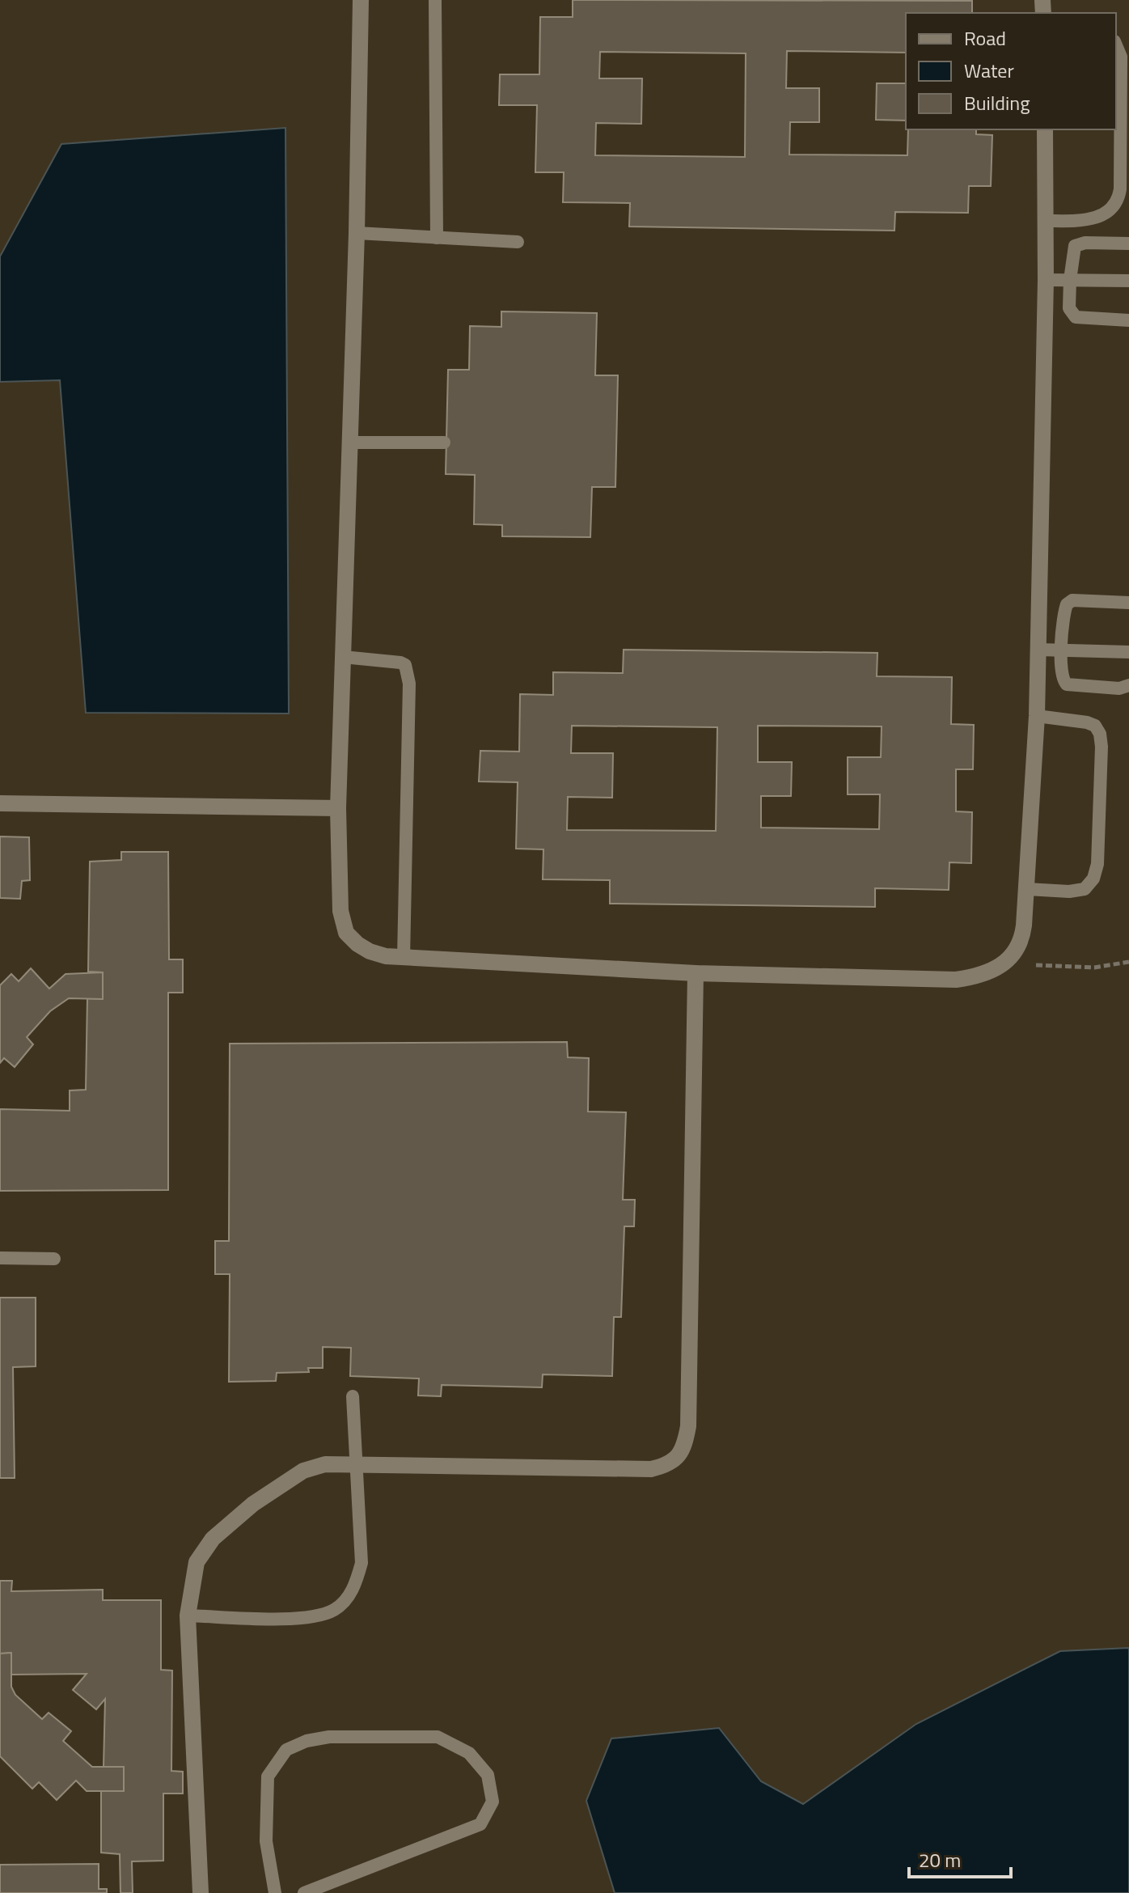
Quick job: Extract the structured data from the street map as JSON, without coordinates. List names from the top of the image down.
{
  "legend": ["Road", "Water", "Building"],
  "scale_bar": "20 m"
}
